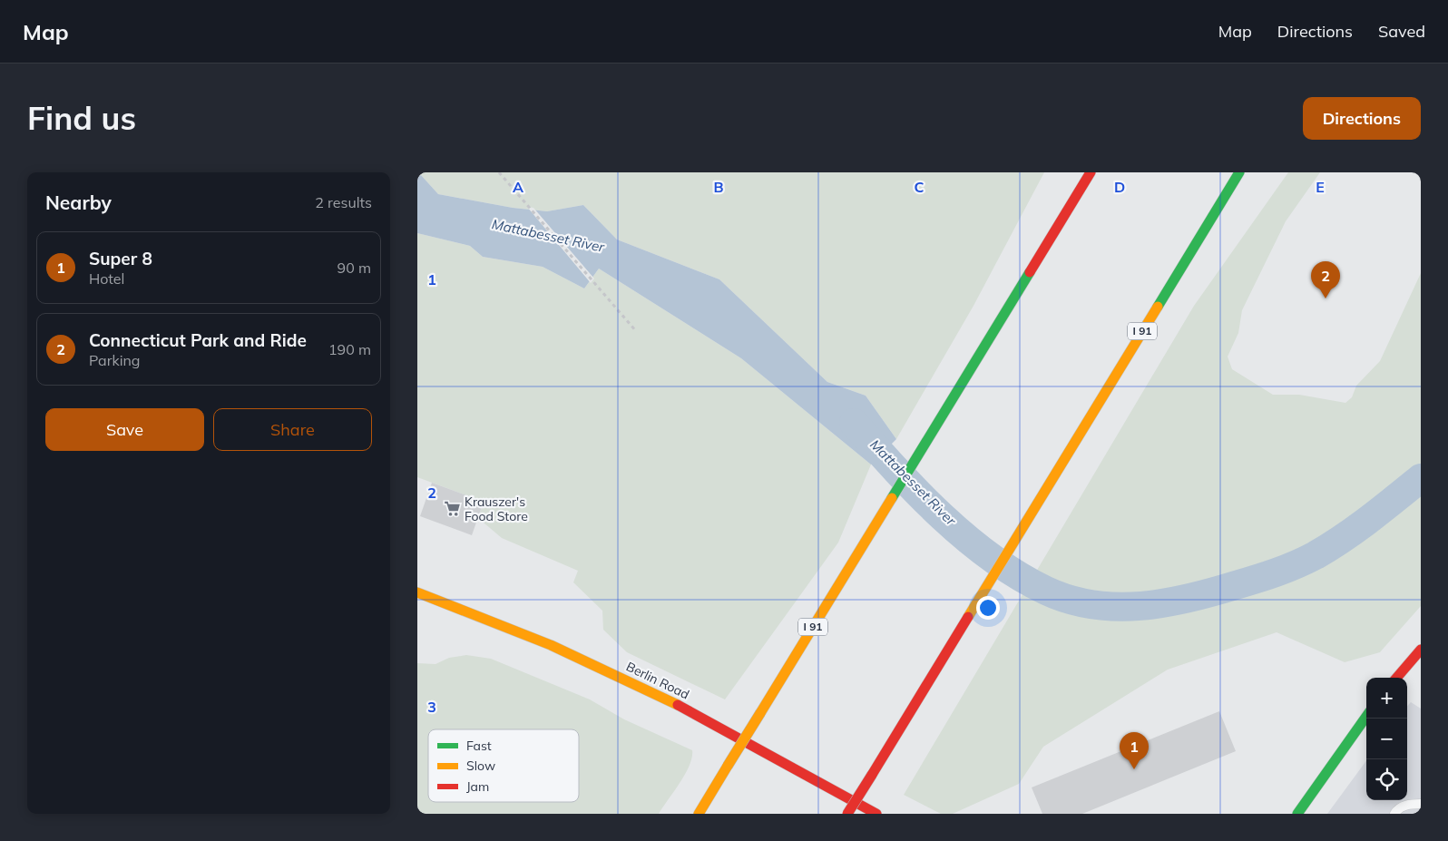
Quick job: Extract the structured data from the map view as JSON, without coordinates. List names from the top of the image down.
{
  "streets": {
    "main road": ["I 91", "Berlin Road"]
  },
  "water": ["Mattabesset River"],
  "places": {
    "supermarket": ["Krauszer's Food Store"]
  },
  "legend": ["Fast", "Slow", "Jam"],
  "page": {
    "header": "Map",
    "nav": ["Map", "Directions", "Saved"],
    "buttons": [
      "Directions",
      ["Save", "Share"]
    ],
    "title": "Find us",
    "heading": ["Nearby", "2 results"],
    "list": [
      {
        "mark": "1",
        "name": "Super 8",
        "note": "Hotel",
        "value": "90 m"
      },
      {
        "mark": "2",
        "name": "Connecticut Park and Ride",
        "note": "Parking",
        "value": "190 m"
      }
    ],
    "pins": ["2", "1"],
    "map_buttons": ["+", "−"]
  },
  "grid": {
    "columns": [
      "A",
      "B",
      "C",
      "D",
      "E"
    ],
    "rows": ["1", "2", "3"]
  }
}
